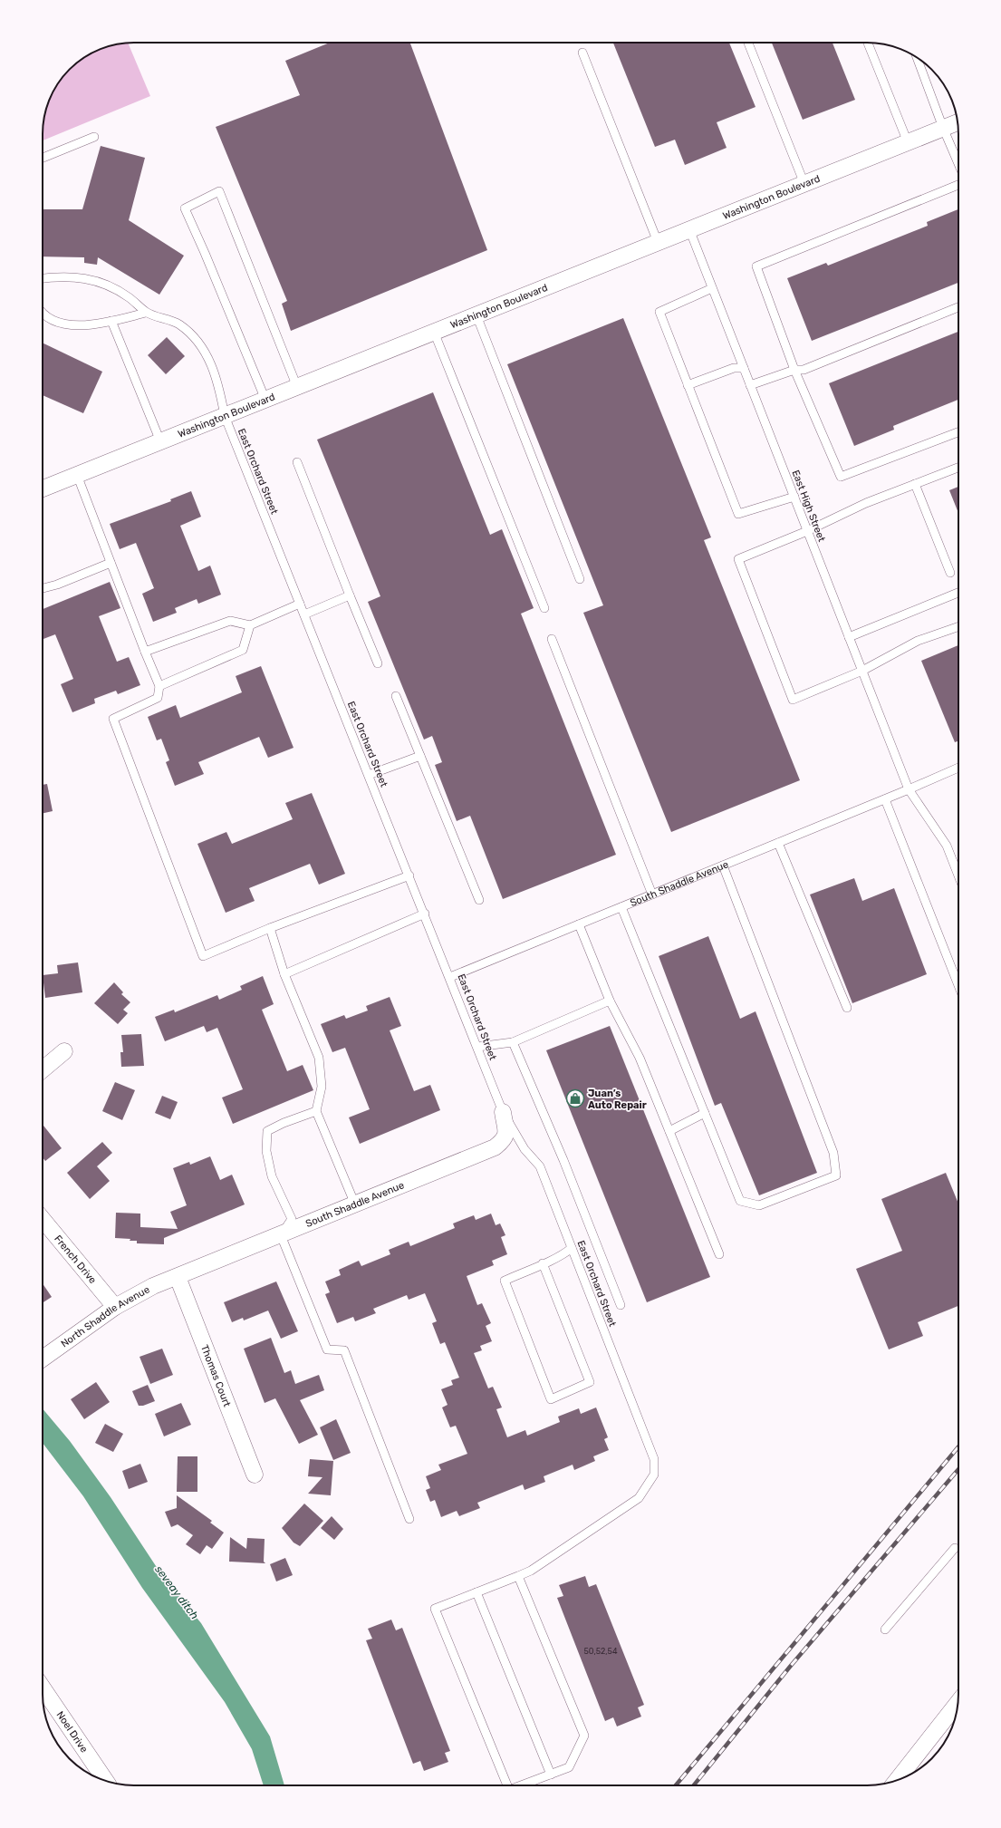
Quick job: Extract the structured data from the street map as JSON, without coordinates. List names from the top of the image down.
{
  "streets": {
    "street": [
      "Washington Boulevard",
      "South Shaddle Avenue",
      "French Drive",
      "North Shaddle Avenue",
      "Thomas Court",
      "Noel Drive"
    ],
    "lane": ["East Orchard Street", "East High Street"]
  },
  "crossings": [
    ["Washington Boulevard", "East Orchard Street"],
    ["Washington Boulevard", "East High Street"],
    ["East Orchard Street", "South Shaddle Avenue"],
    ["East High Street", "South Shaddle Avenue"],
    ["South Shaddle Avenue", "North Shaddle Avenue"],
    ["South Shaddle Avenue", "Thomas Court"],
    ["French Drive", "North Shaddle Avenue"],
    ["North Shaddle Avenue", "Thomas Court"]
  ],
  "water": ["seveay ditch"],
  "places": {
    "shop": ["Juan’s Auto Repair"]
  },
  "house_numbers": ["50,52,54"]
}
